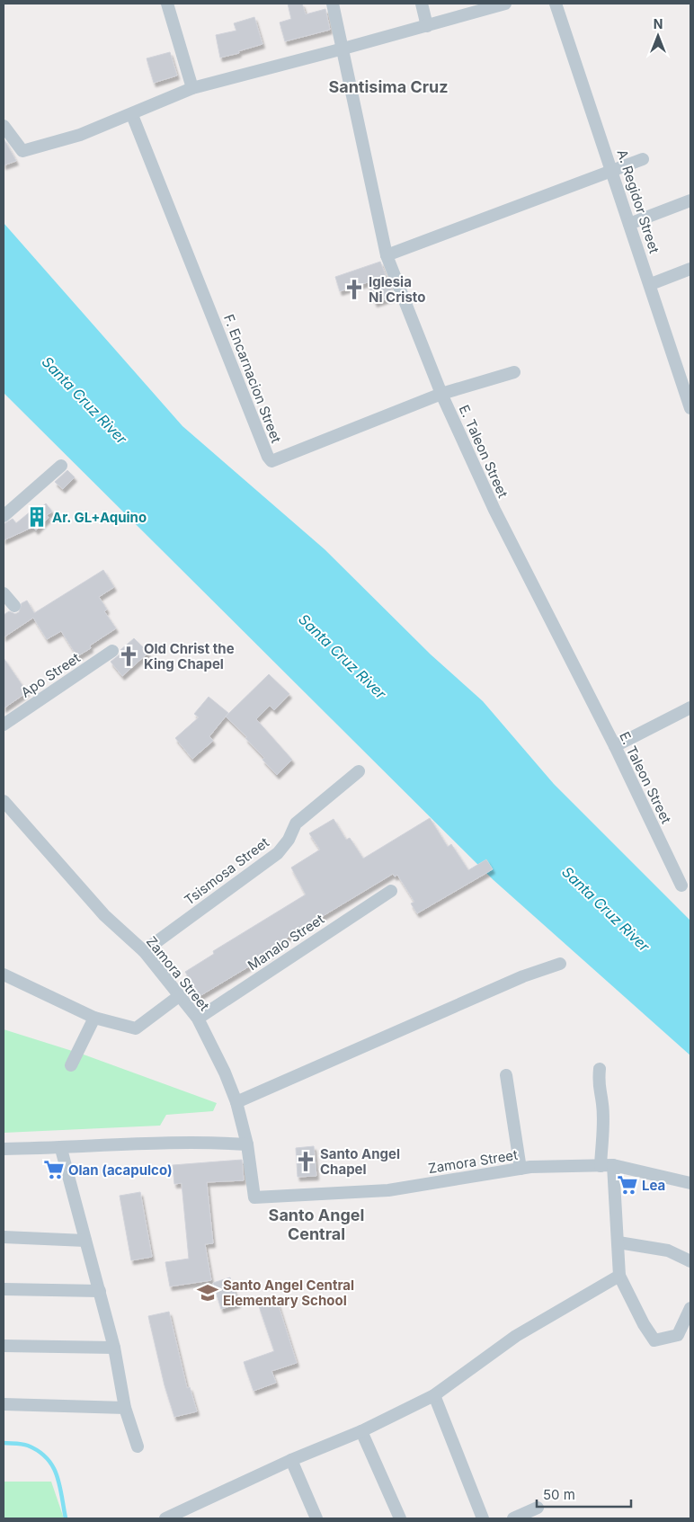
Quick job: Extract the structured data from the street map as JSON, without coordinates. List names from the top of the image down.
{
  "streets": {
    "street": [
      "A. Regidor Street",
      "F. Encarnacion Street",
      "E. Taleon Street",
      "Apo Street",
      "Tsismosa Street",
      "Manalo Street",
      "Zamora Street"
    ]
  },
  "crossings": [
    ["F. Encarnacion Street", "E. Taleon Street"],
    ["Tsismosa Street", "Zamora Street"],
    ["Manalo Street", "Zamora Street"]
  ],
  "districts": ["Santisima Cruz", "Santo Angel Central"],
  "water": ["Santa Cruz River"],
  "places": {
    "church": ["Iglesia Ni Cristo", "Old Christ the King Chapel", "Santo Angel Chapel"],
    "building": ["Ar. GL+Aquino"],
    "supermarket": ["Olan (acapulco)", "Lea"],
    "school or university": ["Santo Angel Central Elementary School"]
  },
  "scale_bar": "50 m",
  "north": "top"
}
